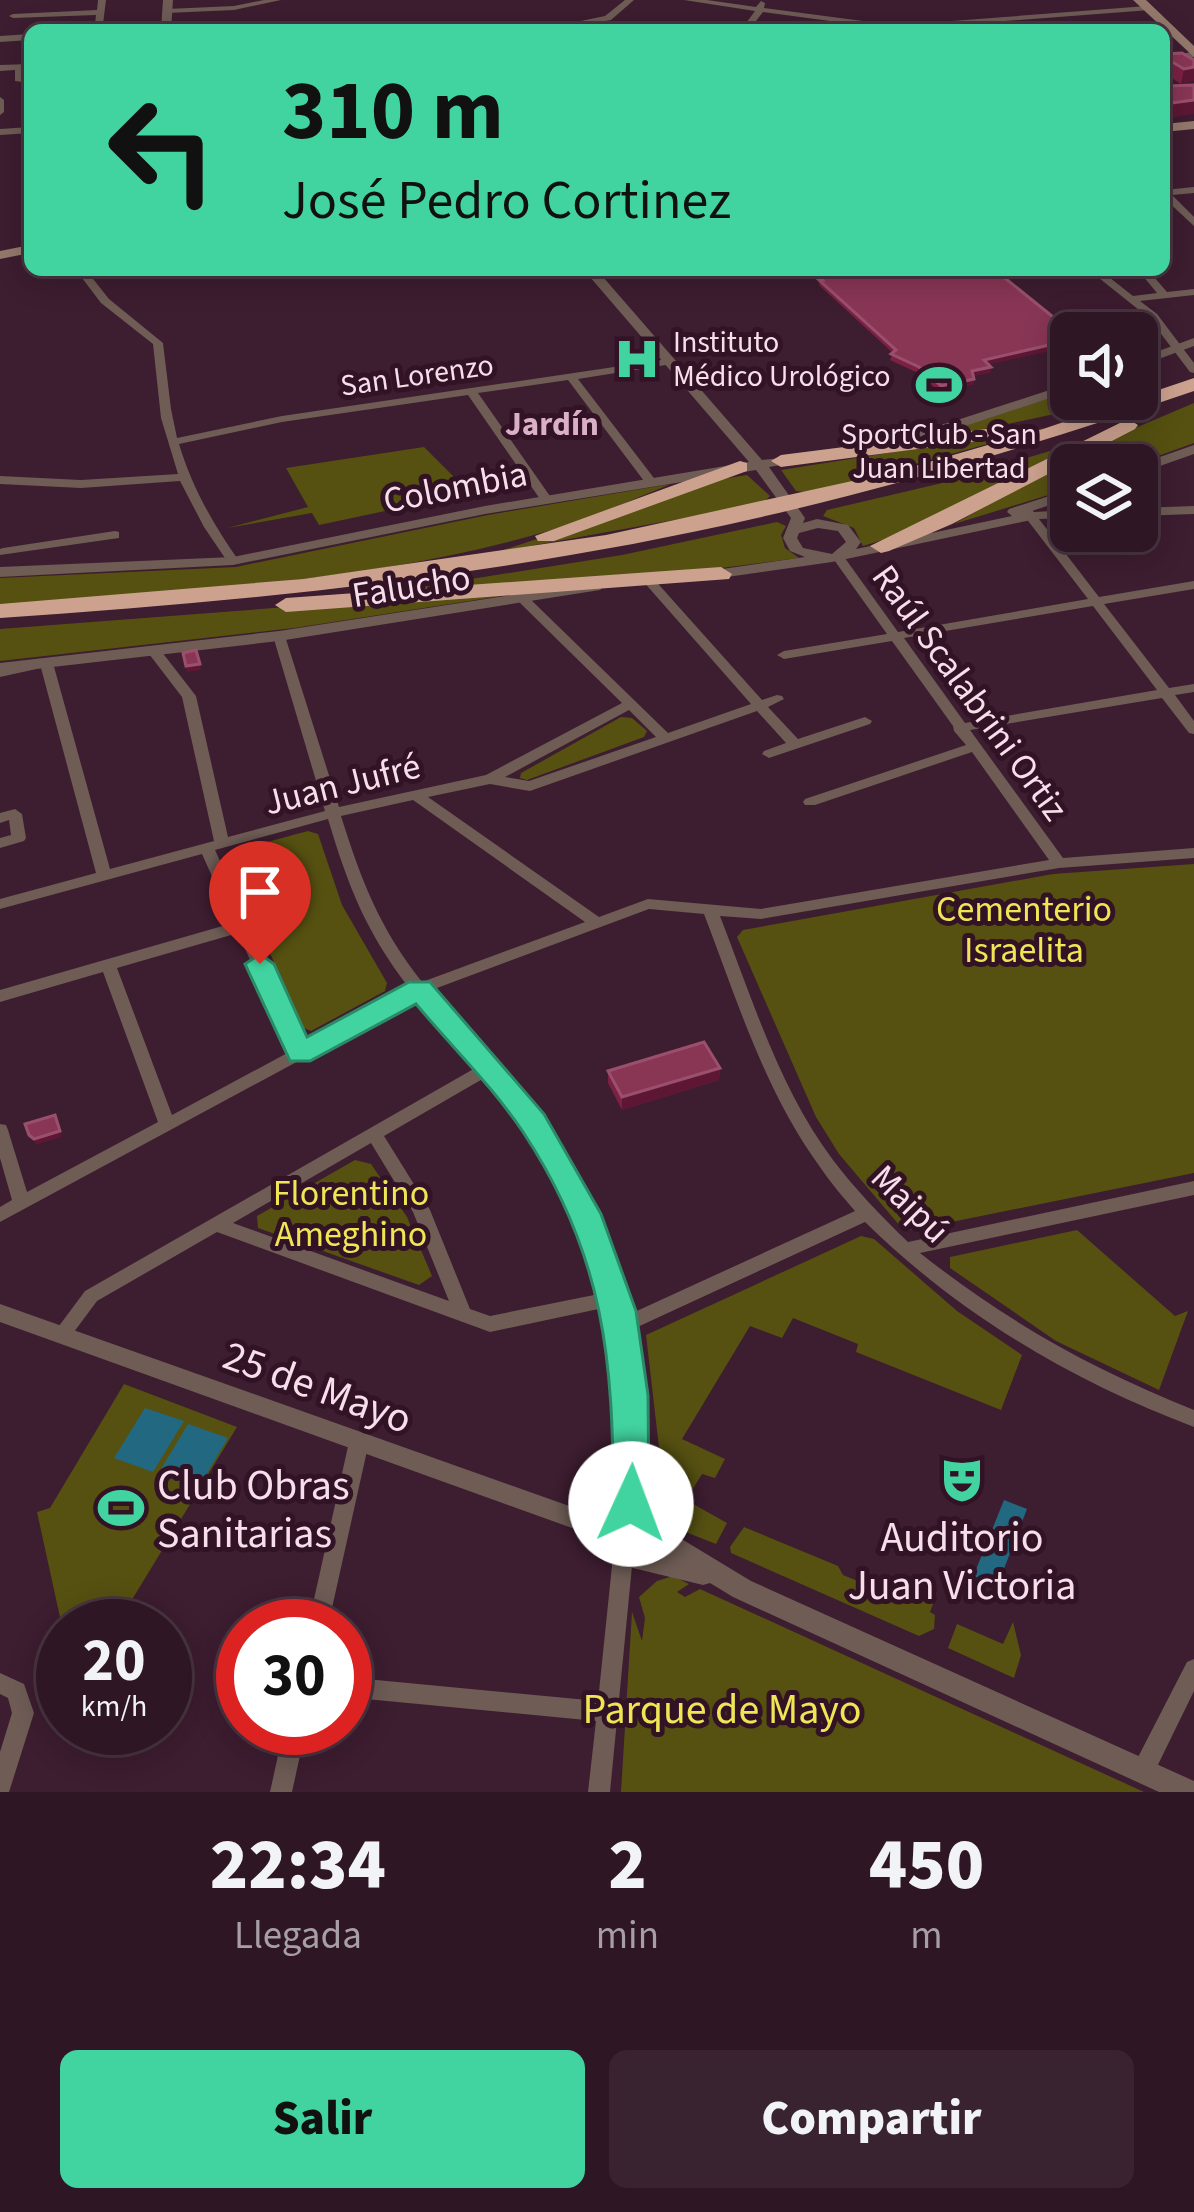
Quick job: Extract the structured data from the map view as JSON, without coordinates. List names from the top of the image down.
{
  "streets": {
    "street": [
      "San Lorenzo",
      "Colombia",
      "Falucho",
      "Raúl Scalabrini Ortiz",
      "Juan Jufré",
      "Maipú",
      "25 de Mayo"
    ]
  },
  "crossings": [
    ["Falucho", "Raúl Scalabrini Ortiz"]
  ],
  "districts": ["Jardín"],
  "parks": ["Cementerio Israelita", "Florentino Ameghino", "Parque de Mayo"],
  "places": {
    "hospital": ["Instituto Médico Urológico"],
    "sports": ["SportClub - San Juan Libertad", "Club Obras Sanitarias"],
    "theatre": ["Auditorio Juan Victoria"]
  },
  "page": {
    "turn": ["310 m", "José Pedro Cortinez"],
    "speed": "20 km/h",
    "limit": "30",
    "eta": [
      "22:34",
      "Llegada",
      "2",
      "min",
      "450",
      "m"
    ],
    "buttons": ["Salir", "Compartir"]
  }
}
